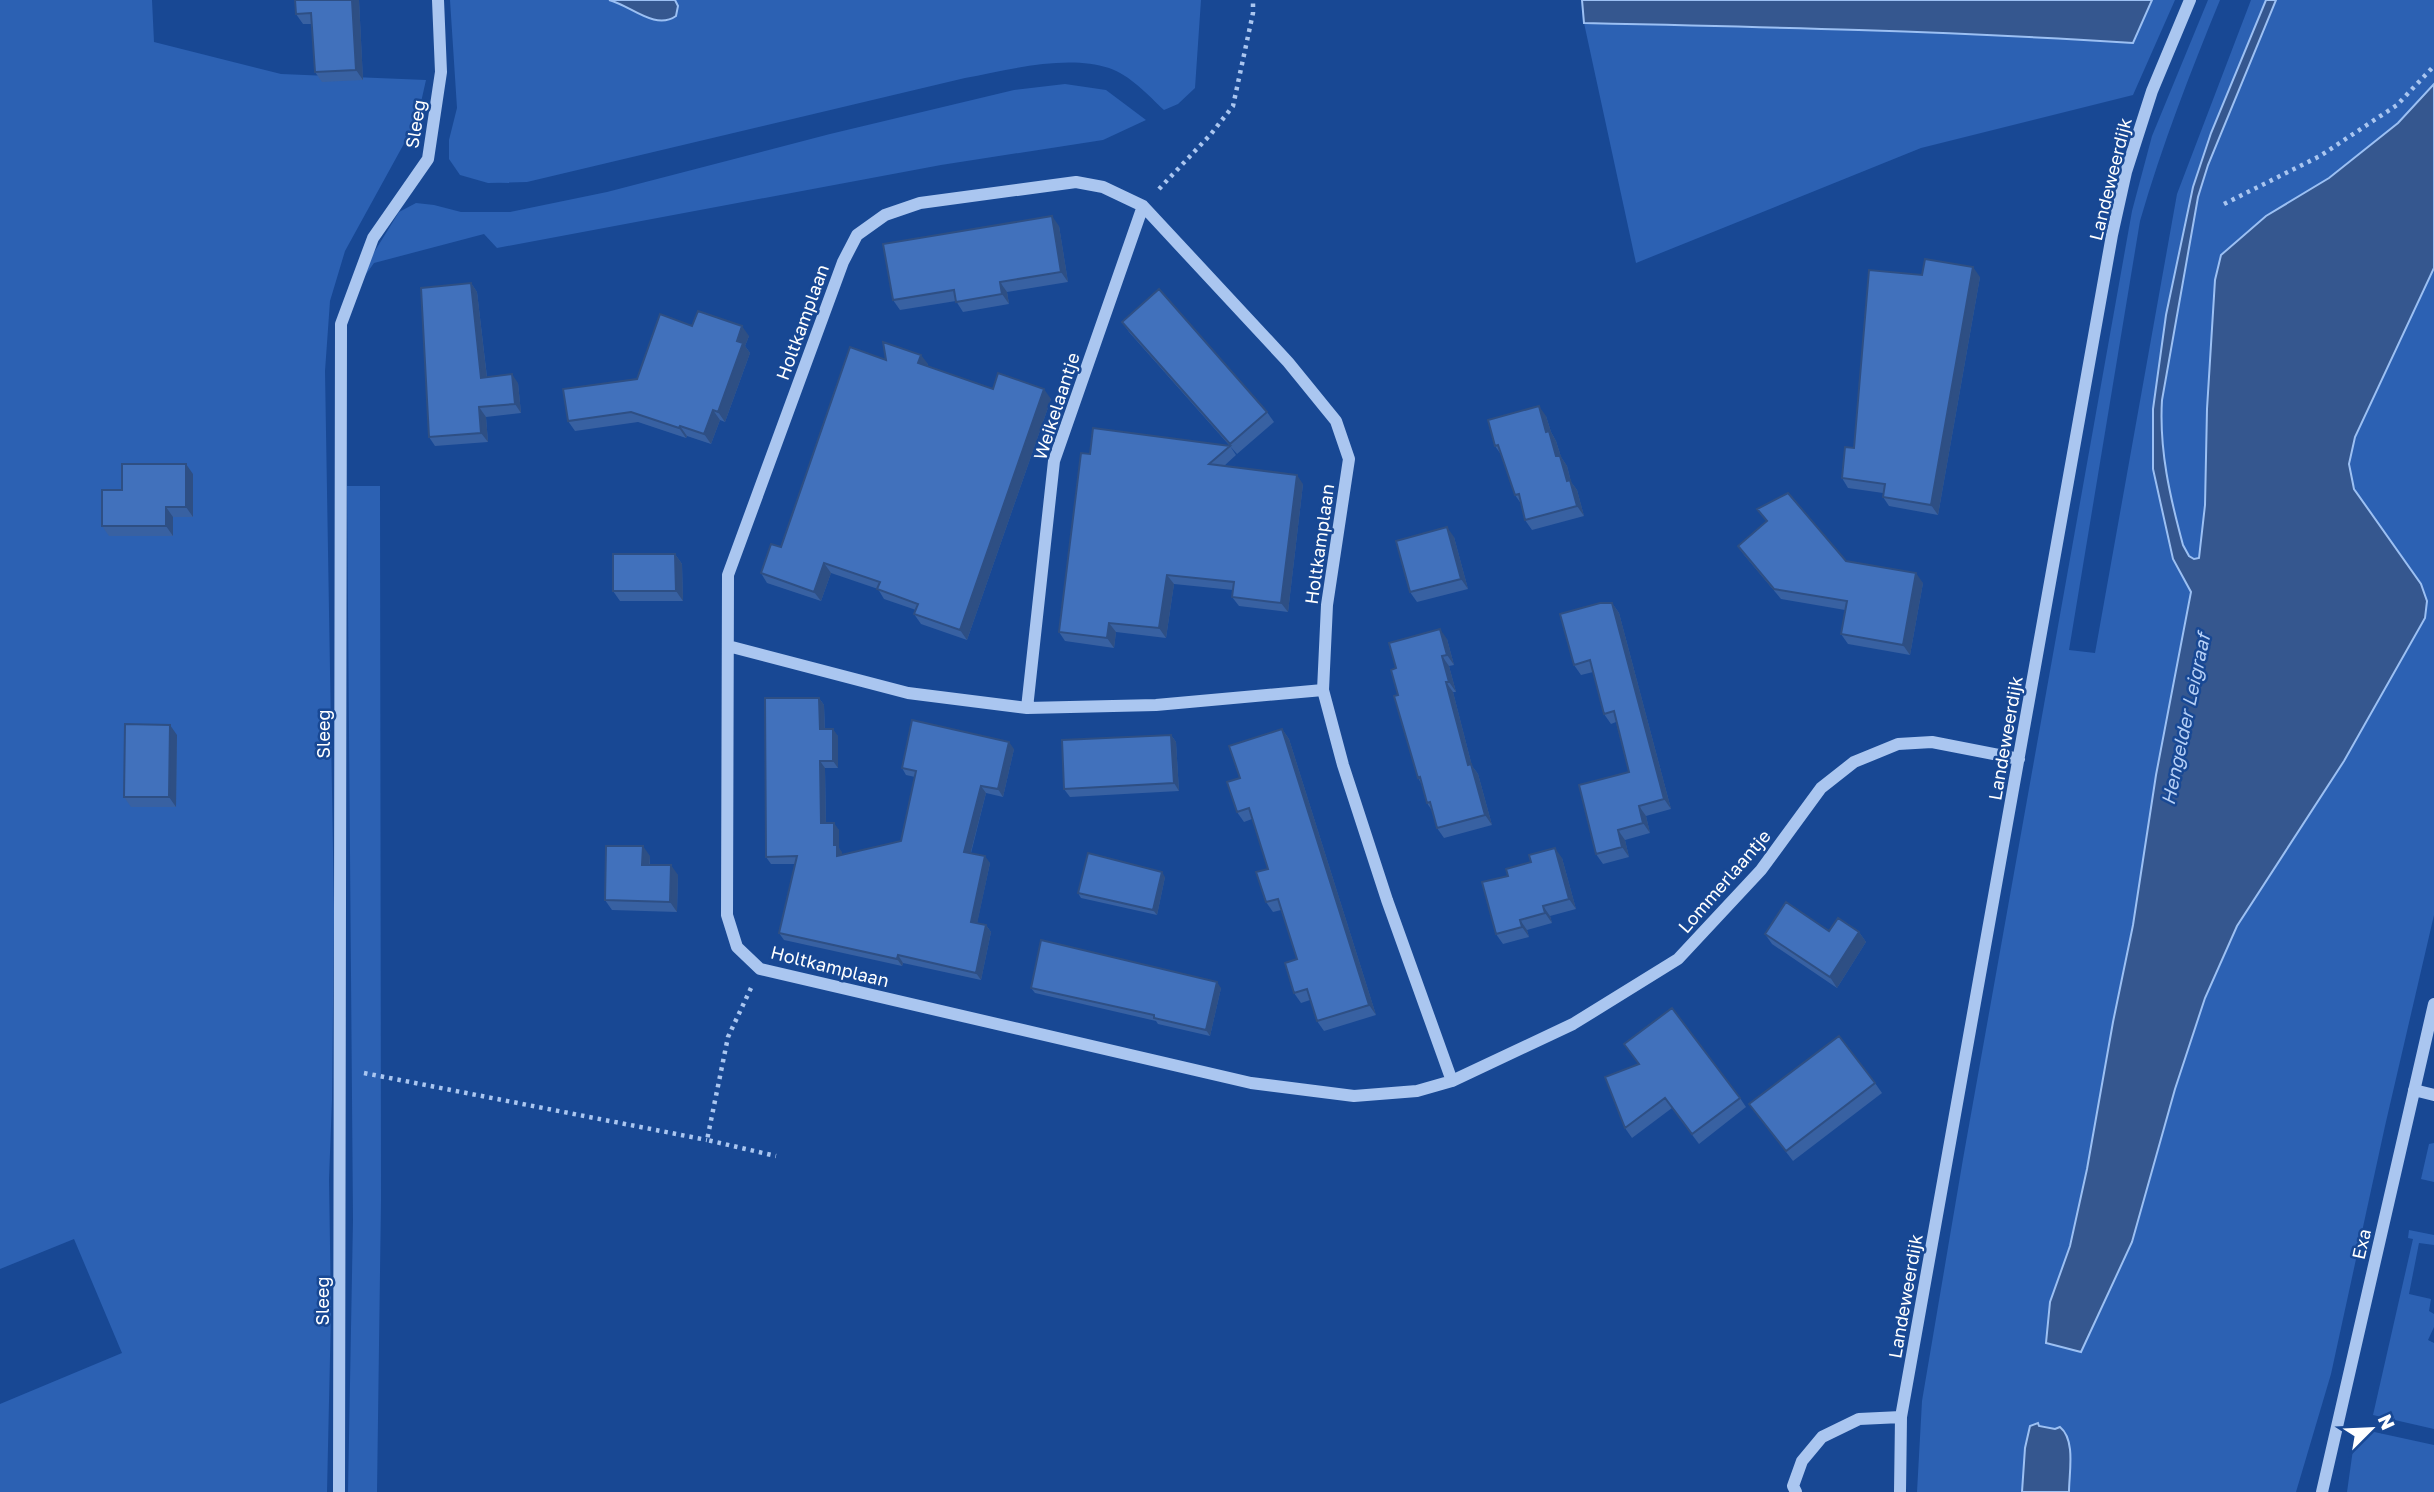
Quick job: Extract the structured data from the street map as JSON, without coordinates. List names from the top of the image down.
{
  "streets": {
    "street": [
      "Sleeg",
      "Landeweerdijk",
      "Holtkamplaan",
      "Weikelaantje",
      "Lommerlaantje",
      "Exa"
    ]
  },
  "crossings": [
    ["Landeweerdijk", "Lommerlaantje"],
    ["Holtkamplaan", "Weikelaantje"],
    ["Holtkamplaan", "Lommerlaantje"]
  ],
  "water": ["Hengelder Leigraaf"],
  "north": "top right"
}
